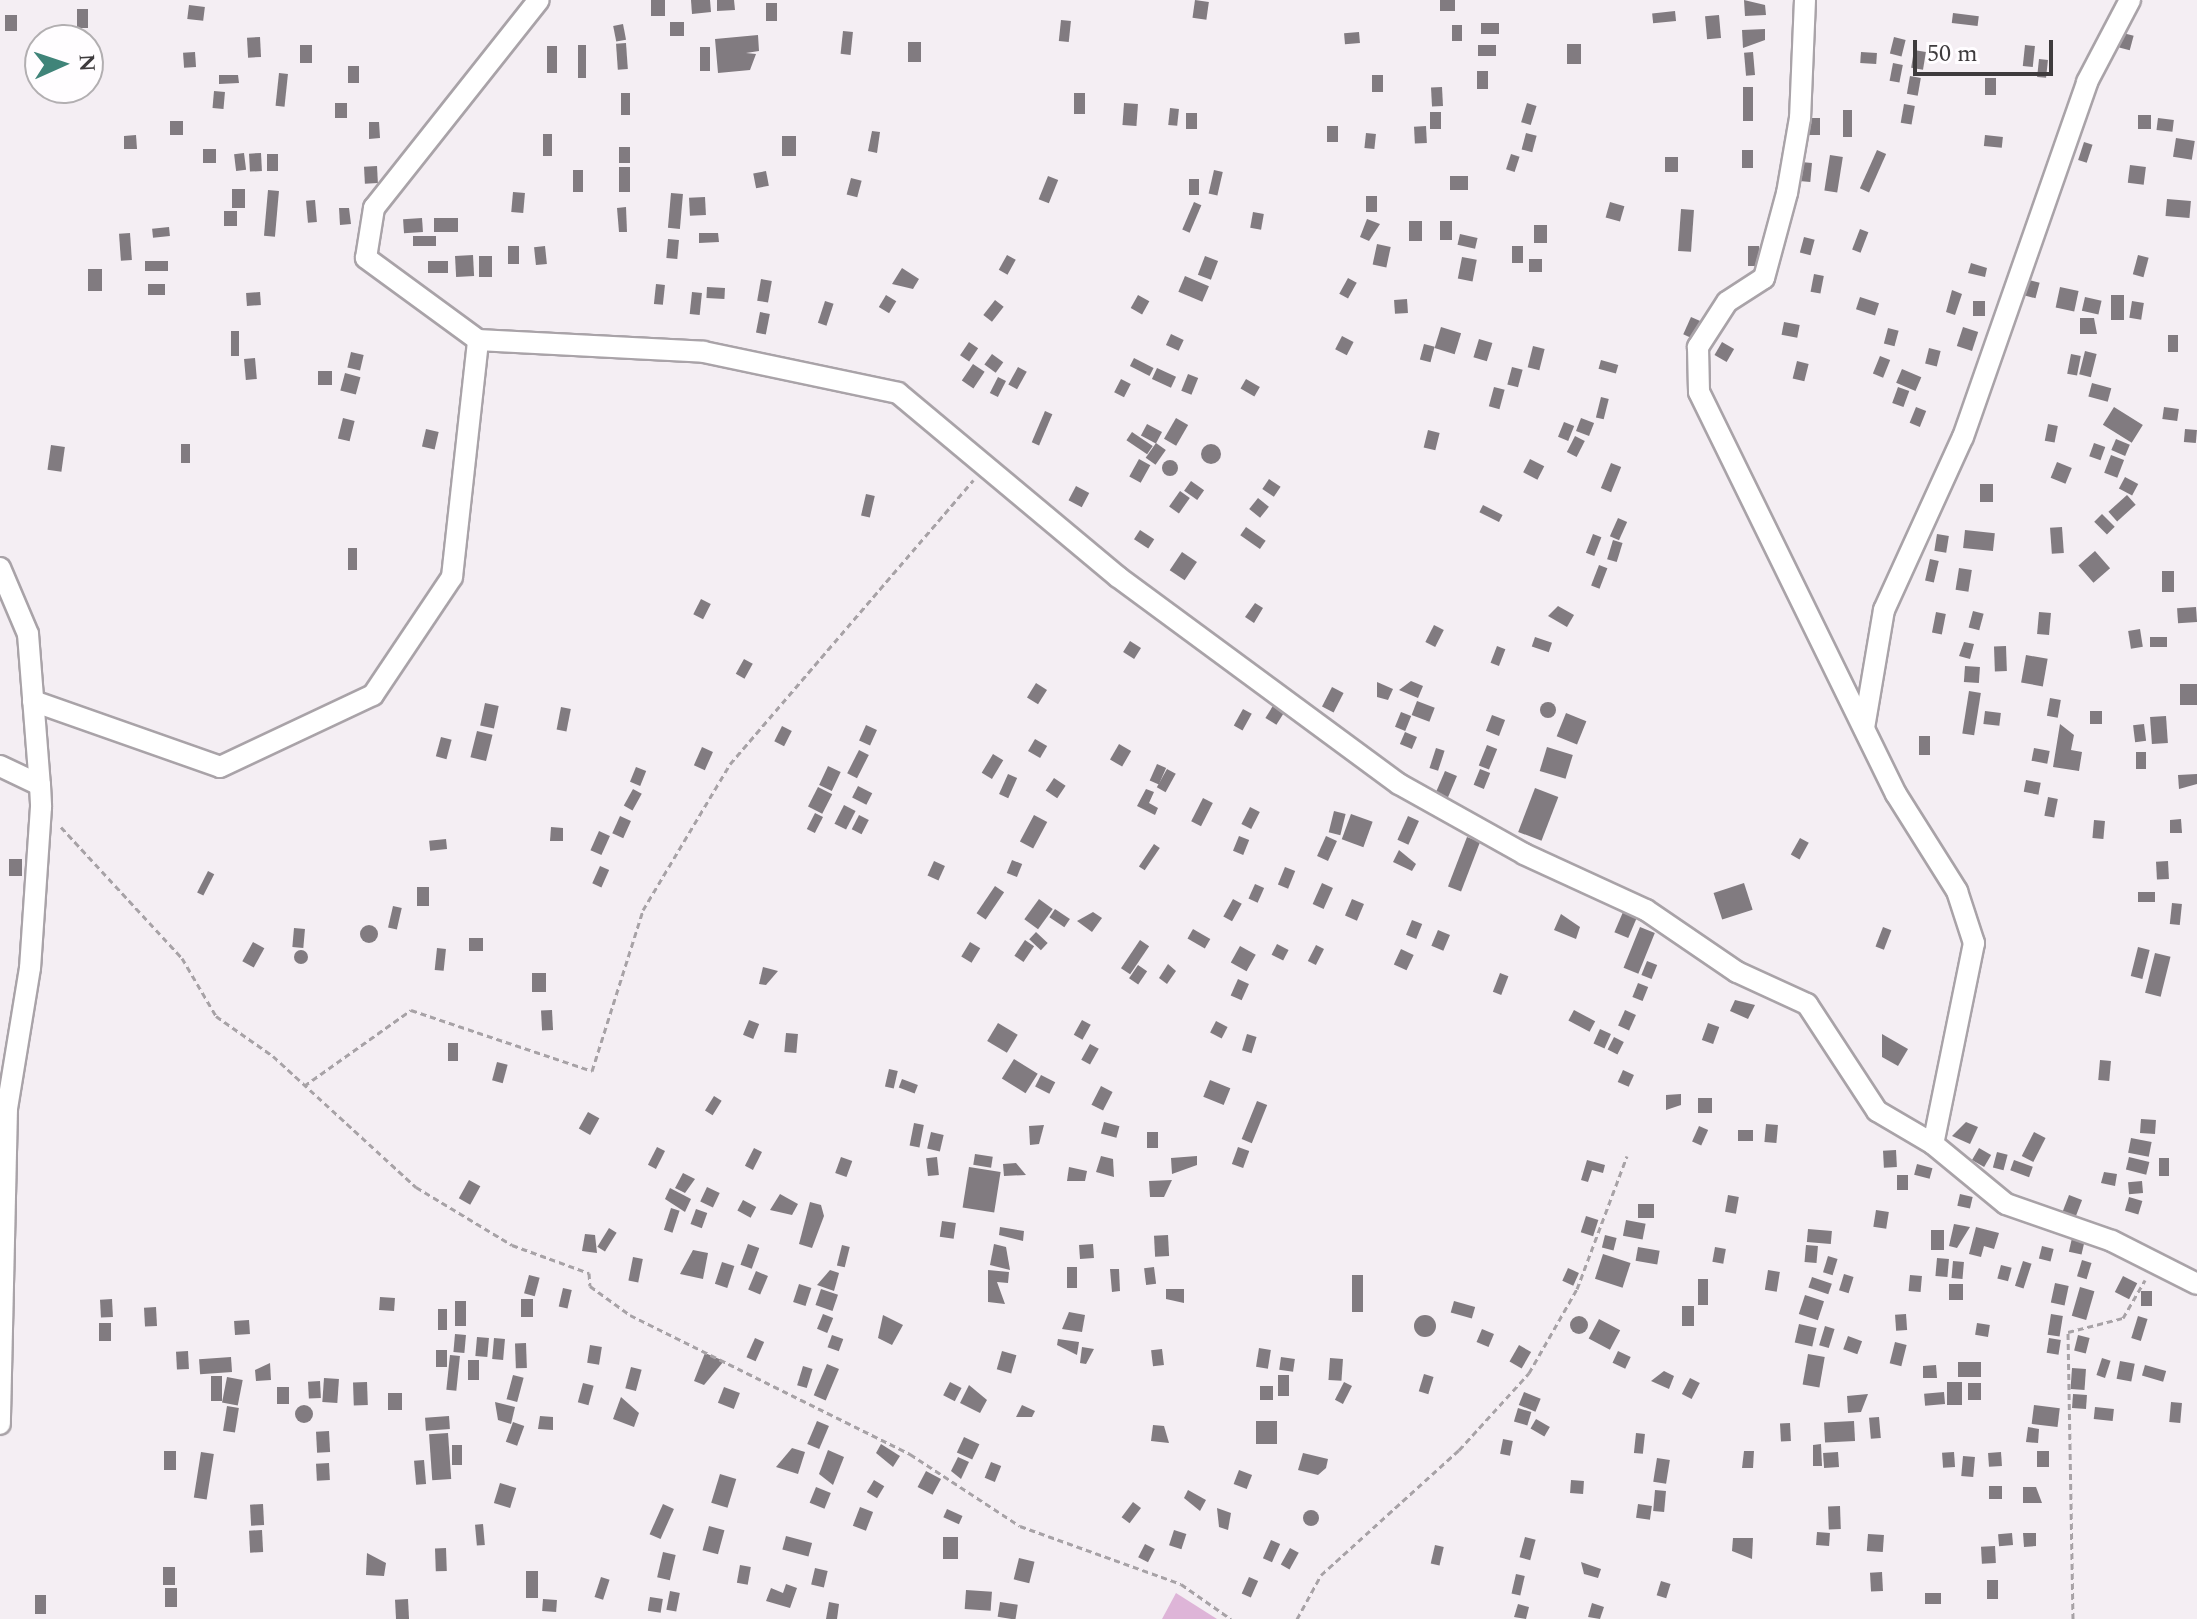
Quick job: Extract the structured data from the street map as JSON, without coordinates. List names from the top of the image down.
{
  "scale_bar": "50 m",
  "north": "right"
}
